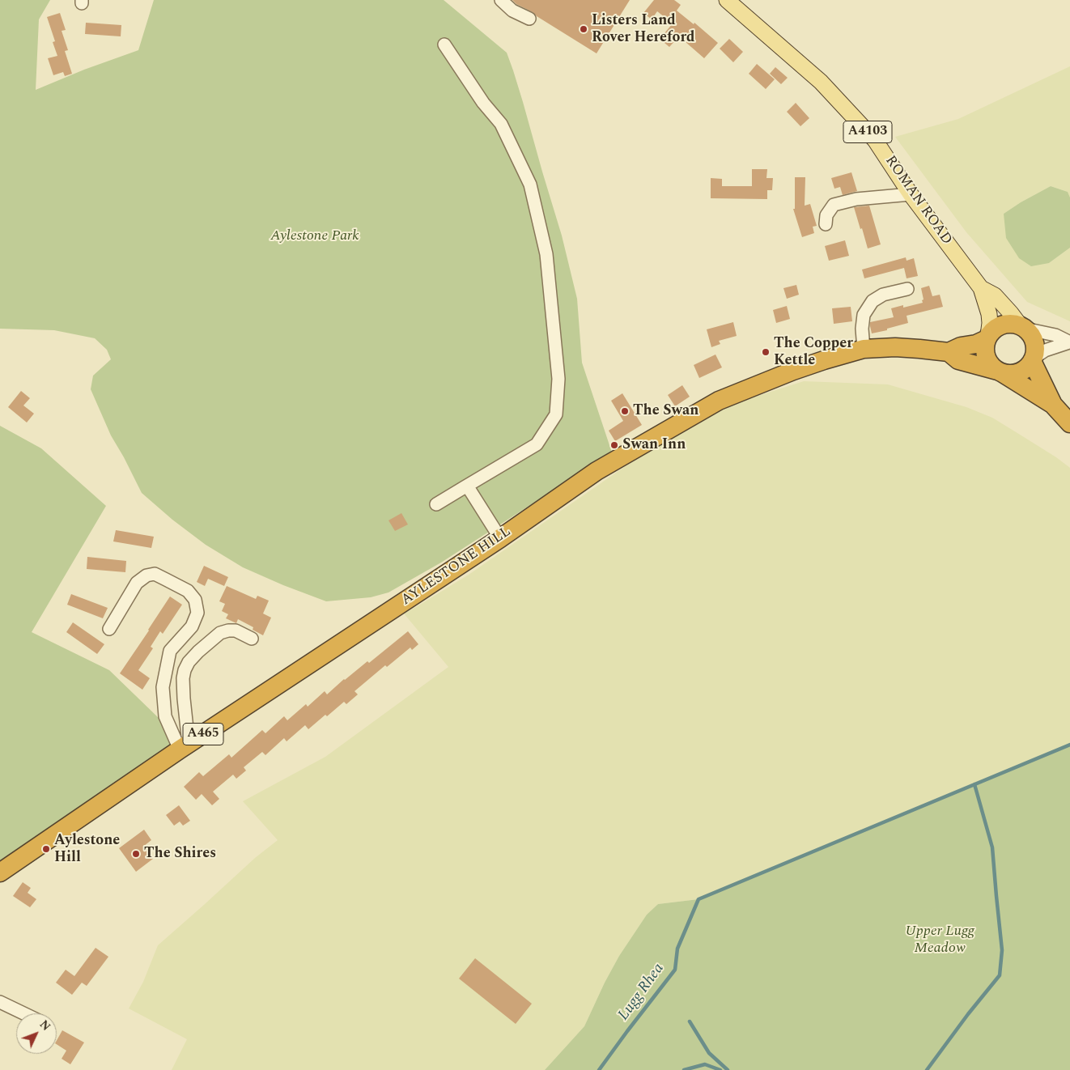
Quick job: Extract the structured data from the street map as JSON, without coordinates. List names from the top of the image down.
{
  "streets": {
    "highway": ["A4103", "AYLESTONE HILL", "A465"],
    "main road": ["ROMAN ROAD"]
  },
  "crossings": [
    ["A4103", "ROMAN ROAD"],
    ["A4103", "AYLESTONE HILL"],
    ["ROMAN ROAD", "AYLESTONE HILL"]
  ],
  "water": ["Lugg Rhea"],
  "parks": ["Aylestone Park", "Upper Lugg Meadow"],
  "places": [
    "Listers Land Rover Hereford",
    "The Copper Kettle",
    "The Swan",
    "Swan Inn",
    "Aylestone Hill",
    "The Shires"
  ],
  "north": "top right"
}
